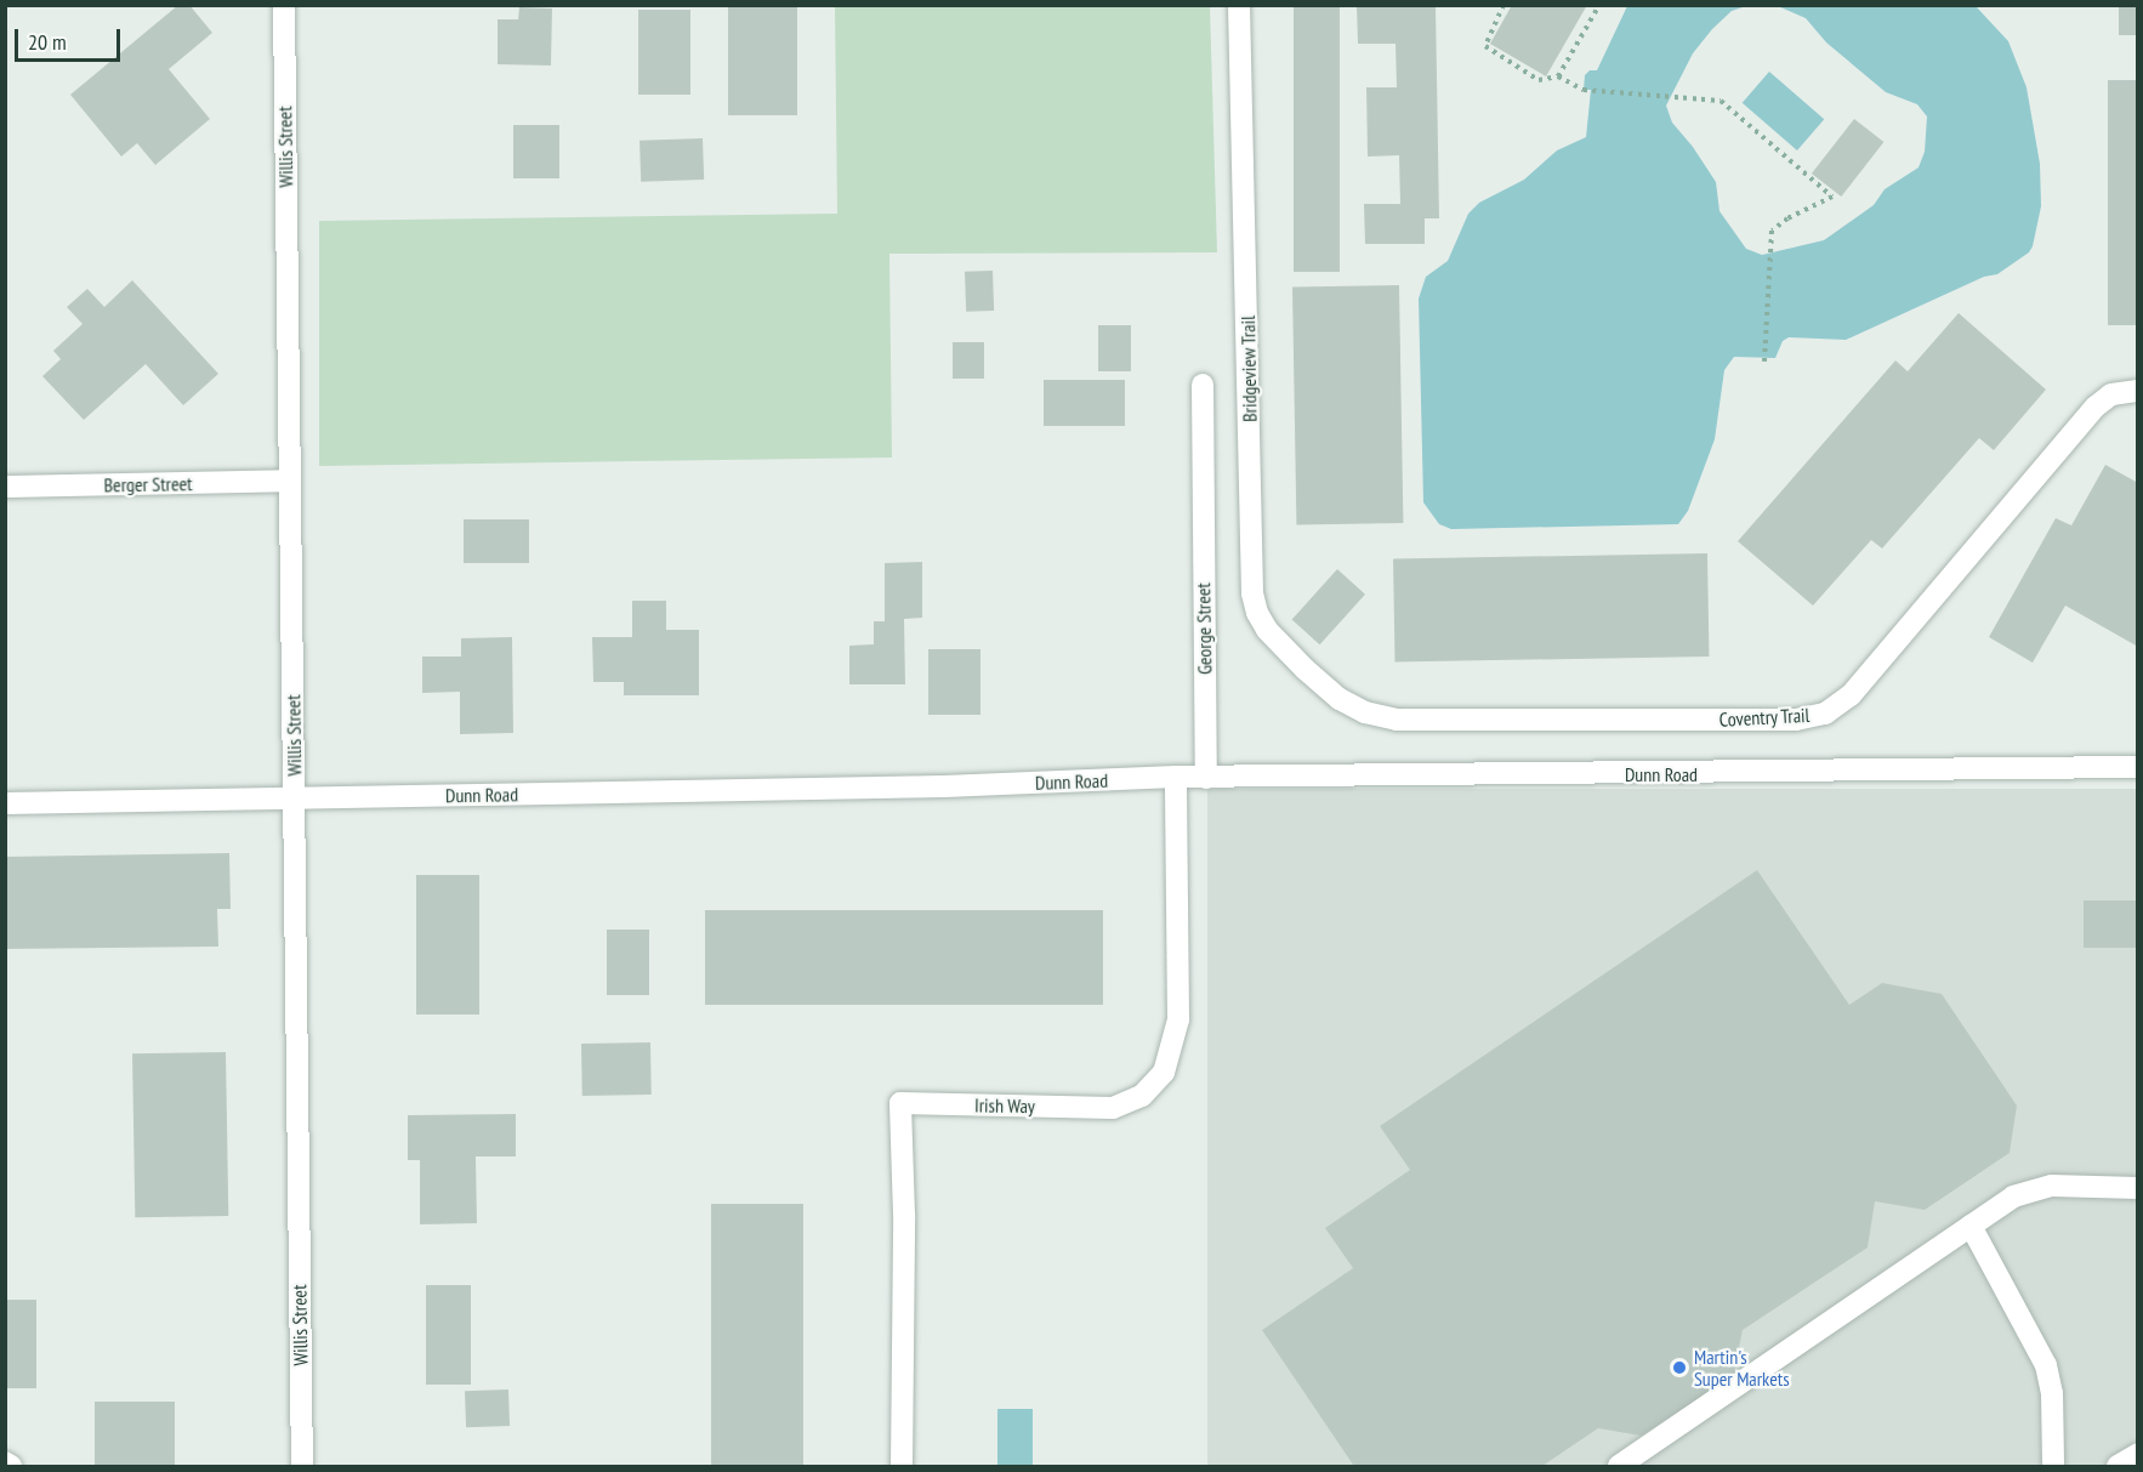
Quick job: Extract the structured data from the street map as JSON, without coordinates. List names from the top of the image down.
{
  "streets": {
    "street": [
      "Willis Street",
      "Bridgeview Trail",
      "Berger Street",
      "George Street",
      "Coventry Trail",
      "Dunn Road",
      "Irish Way"
    ]
  },
  "crossings": [
    ["Willis Street", "Berger Street"],
    ["Willis Street", "Dunn Road"],
    ["Bridgeview Trail", "Coventry Trail"],
    ["George Street", "Dunn Road"],
    ["Dunn Road", "Irish Way"]
  ],
  "places": ["Martin's Super Markets"],
  "scale_bar": "20 m"
}
